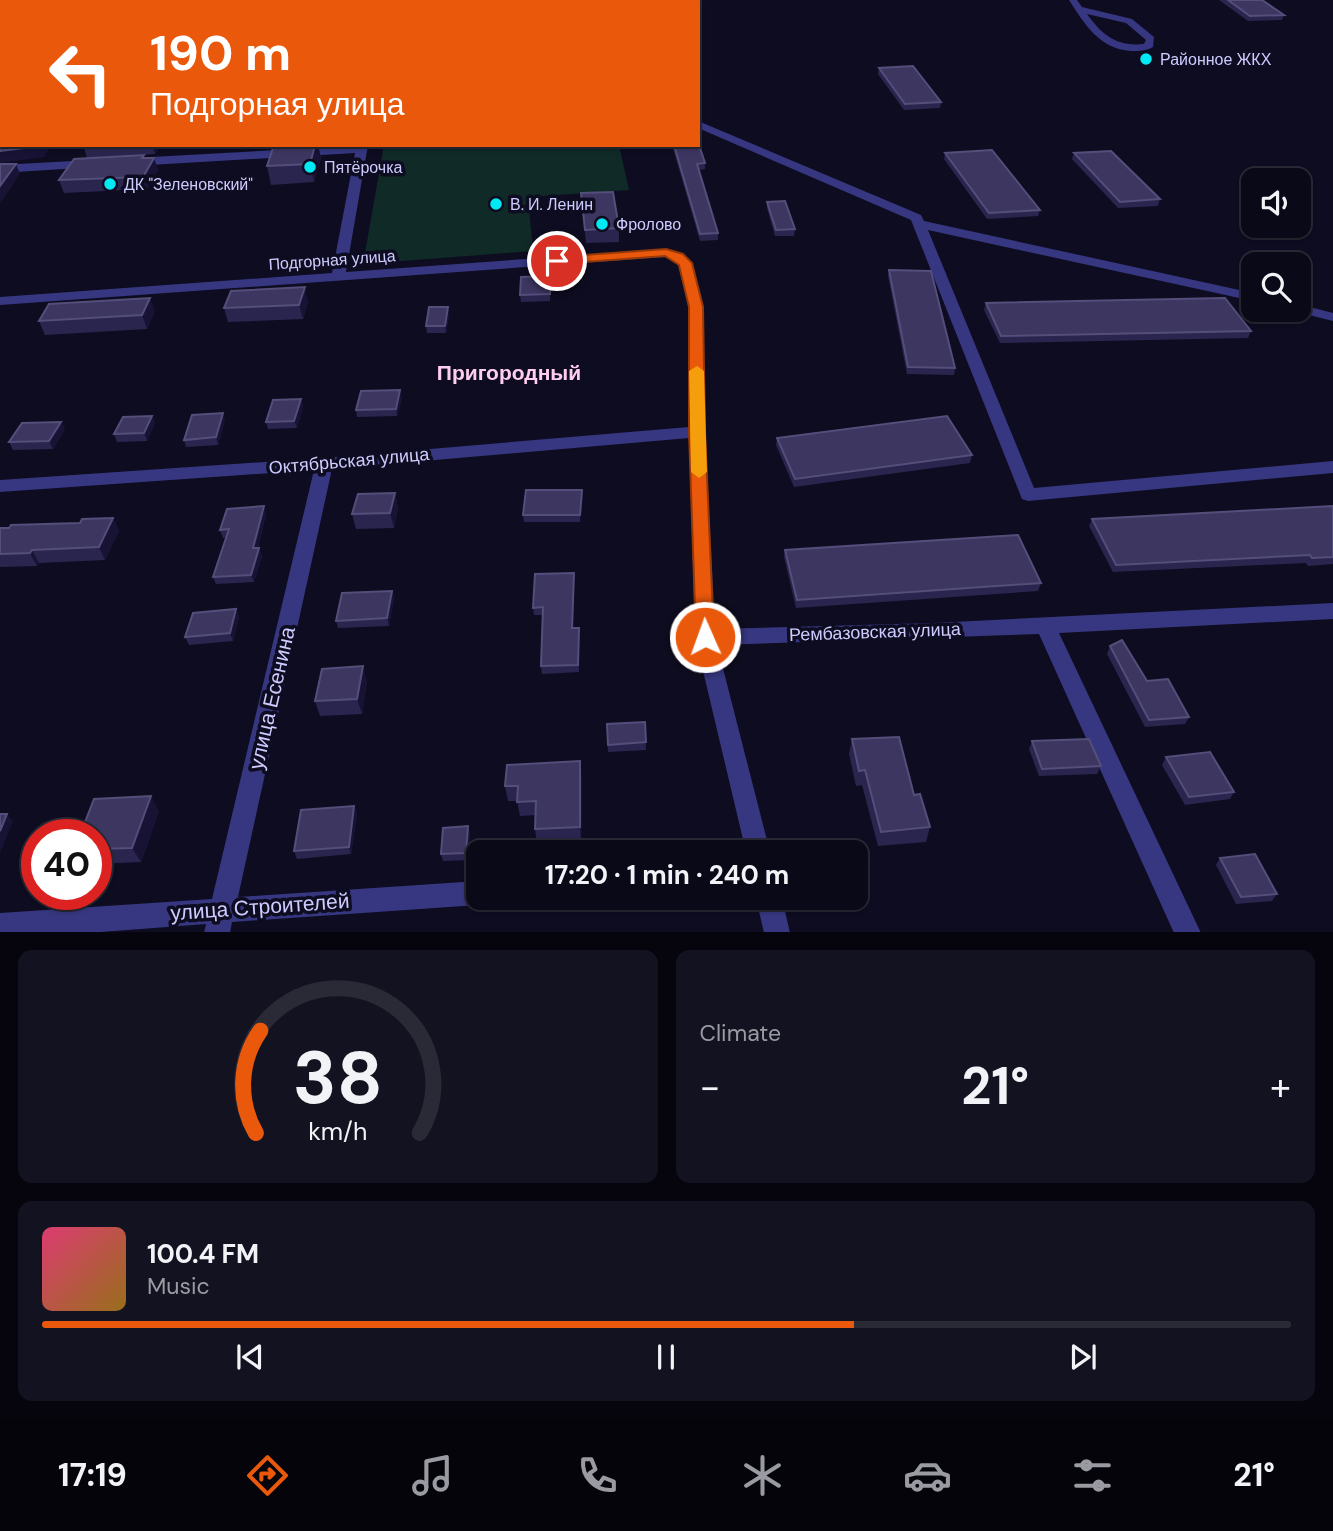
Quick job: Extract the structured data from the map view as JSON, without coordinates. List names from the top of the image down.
{
  "streets": {
    "street": [
      "Подгорная улица",
      "Октябрьская улица",
      "Рембазовская улица",
      "улица Есенина",
      "улица Строителей"
    ]
  },
  "crossings": [
    ["Подгорная улица", "Октябрьская улица"],
    ["Октябрьская улица", "улица Есенина"],
    ["улица Есенина", "улица Строителей"]
  ],
  "districts": ["Пригородный"],
  "places": [
    "Районное ЖКХ",
    "Пятёрочка",
    "ДК \"Зеленовский\"",
    "В. И. Ленин",
    "Фролово"
  ],
  "page": {
    "turn": ["190 m", "Подгорная улица"],
    "limit": "40",
    "trip": "17:20 · 1 min · 240 m",
    "tile": "Climate",
    "heat": ["−", "21°", "+"],
    "song": ["100.4 FM", "Music"],
    "tabs": ["17:19", "21°"],
    "gauge": ["38", "km/h"]
  }
}
